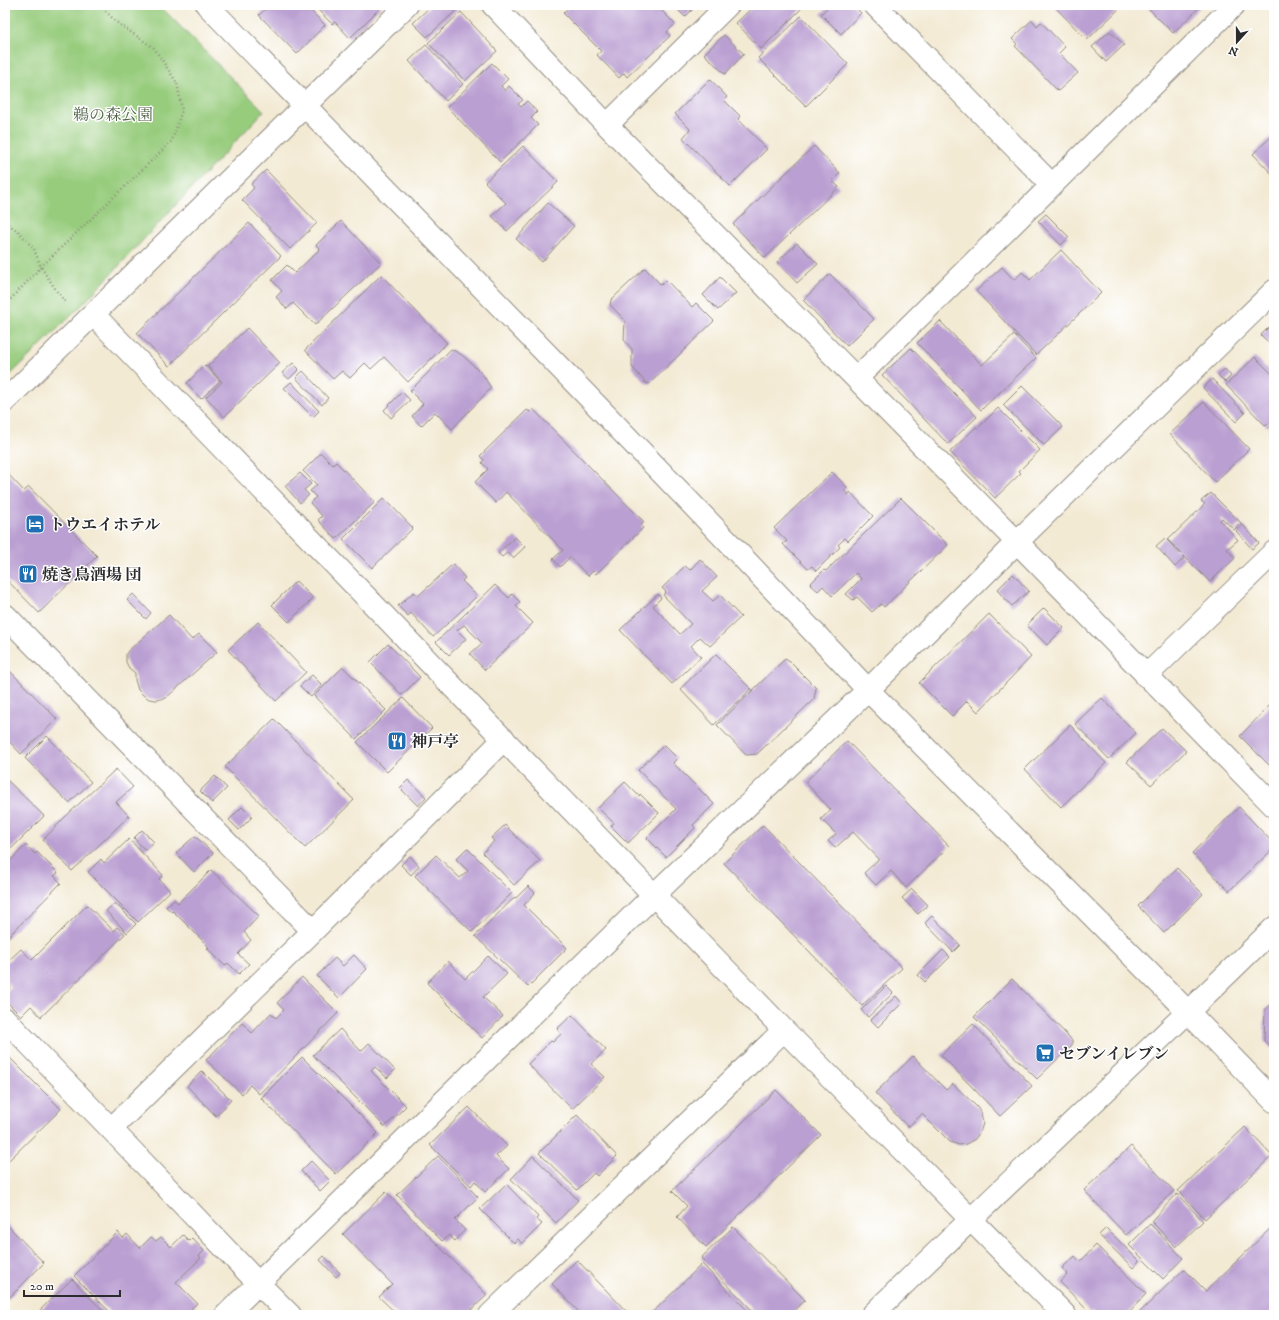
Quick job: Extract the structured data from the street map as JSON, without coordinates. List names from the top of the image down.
{
  "parks": ["鵜の森公園"],
  "places": {
    "hotel": ["トウエイホテル"],
    "restaurant": ["焼き鳥酒場 団", "神戸亭"],
    "supermarket": ["セブンイレブン"]
  },
  "scale_bar": "20 m",
  "north": "bottom"
}
